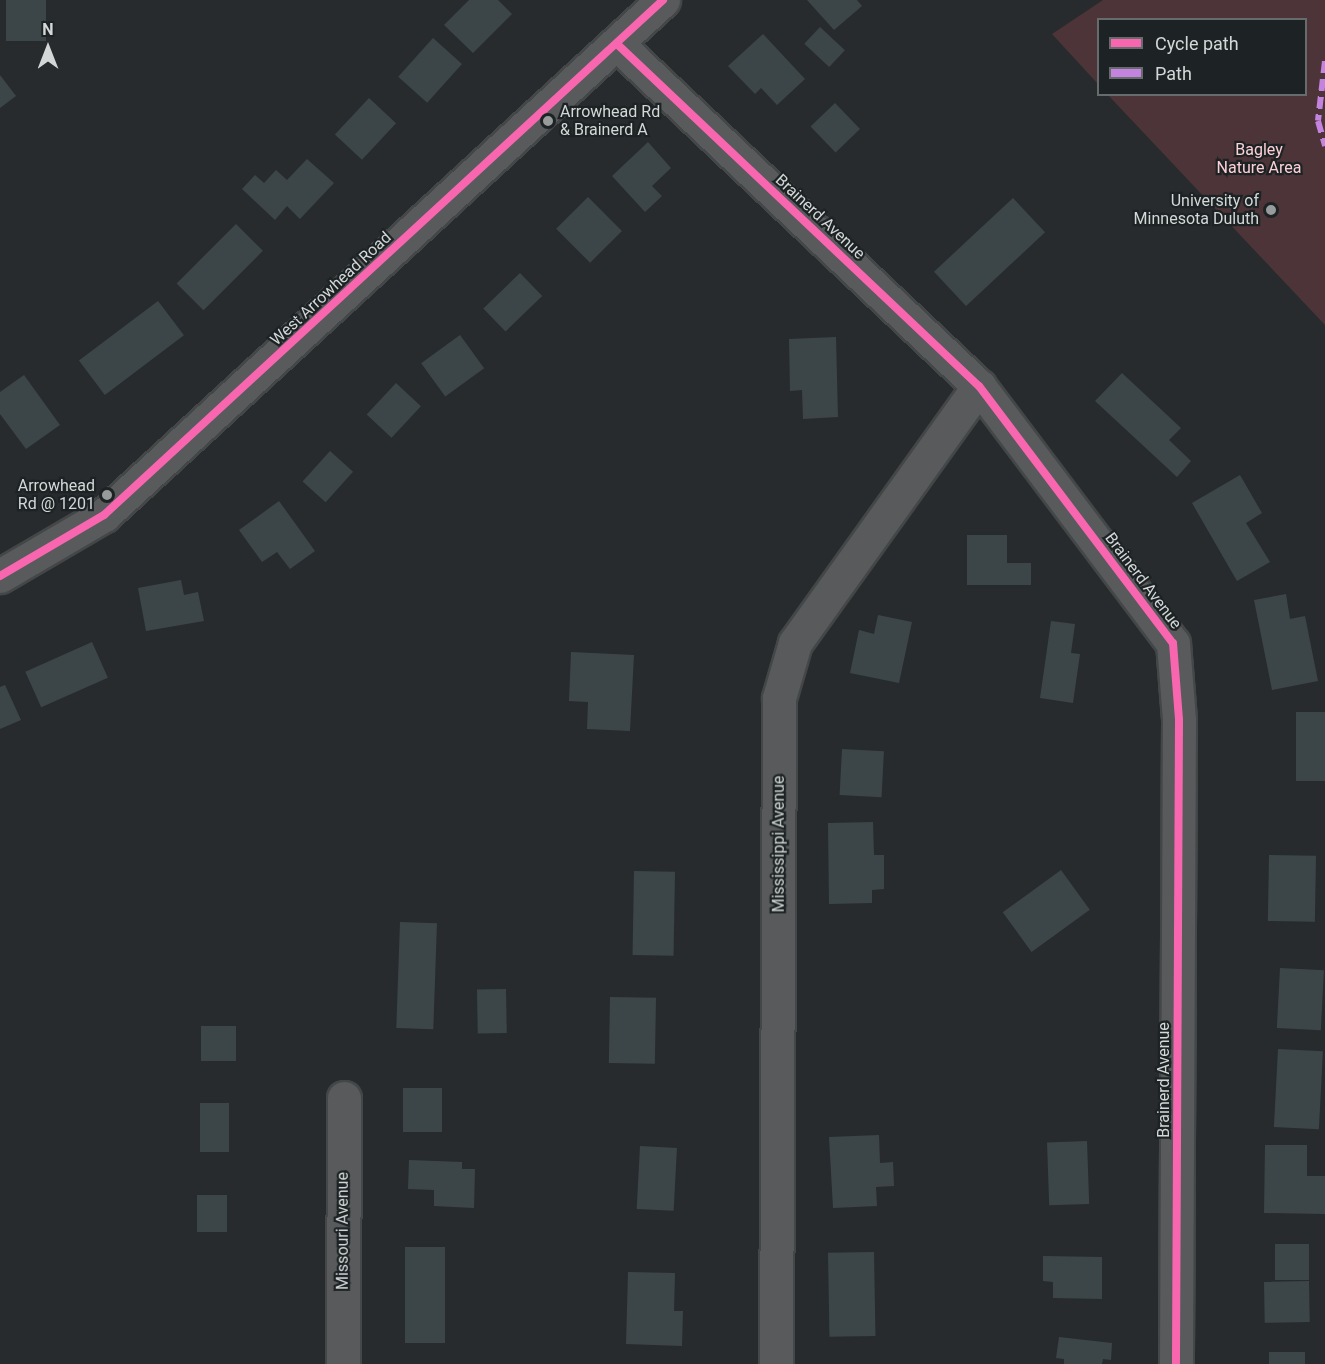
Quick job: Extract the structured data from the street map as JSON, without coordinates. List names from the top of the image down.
{
  "streets": {
    "street": [
      "Brainerd Avenue",
      "West Arrowhead Road",
      "Mississippi Avenue",
      "Missouri Avenue"
    ]
  },
  "crossings": [
    ["Brainerd Avenue", "West Arrowhead Road"],
    ["Brainerd Avenue", "Mississippi Avenue"]
  ],
  "parks": ["Bagley Nature Area"],
  "places": ["Arrowhead Rd & Brainerd A", "University of Minnesota Duluth", "Arrowhead Rd @ 1201"],
  "legend": ["Cycle path", "Path"],
  "north": "top"
}
